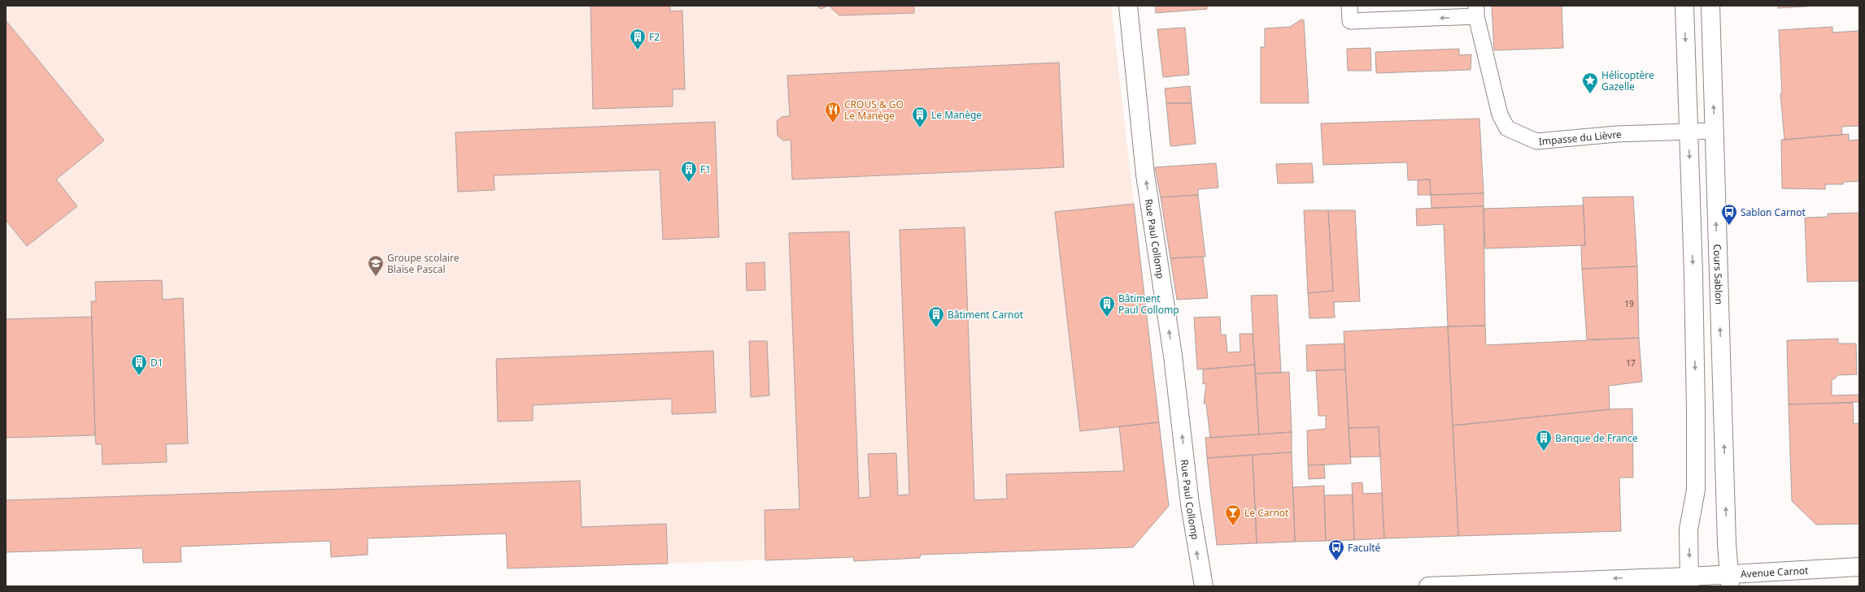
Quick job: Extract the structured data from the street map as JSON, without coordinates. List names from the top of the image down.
{
  "streets": {
    "main road": ["Rue Paul Collomp", "Cours Sablon", "Avenue Carnot"],
    "lane": ["Impasse du Lièvre"]
  },
  "crossings": [
    ["Impasse du Lièvre", "Cours Sablon"],
    ["Cours Sablon", "Avenue Carnot"]
  ],
  "one_way": ["Rue Paul Collomp", "Avenue Carnot"],
  "places": {
    "building": [
      "F2",
      "Le Manège",
      "F1",
      "Bâtiment Paul Collomp",
      "Bâtiment Carnot",
      "D1",
      "Banque de France"
    ],
    "place": ["Hélicoptère Gazelle"],
    "restaurant": ["CROUS & GO Le Manège"],
    "bus stop": ["Sablon Carnot", "Faculté"],
    "school or university": ["Groupe scolaire Blaise Pascal"],
    "bar": ["Le Carnot"]
  },
  "house_numbers": ["19", "17"]
}
